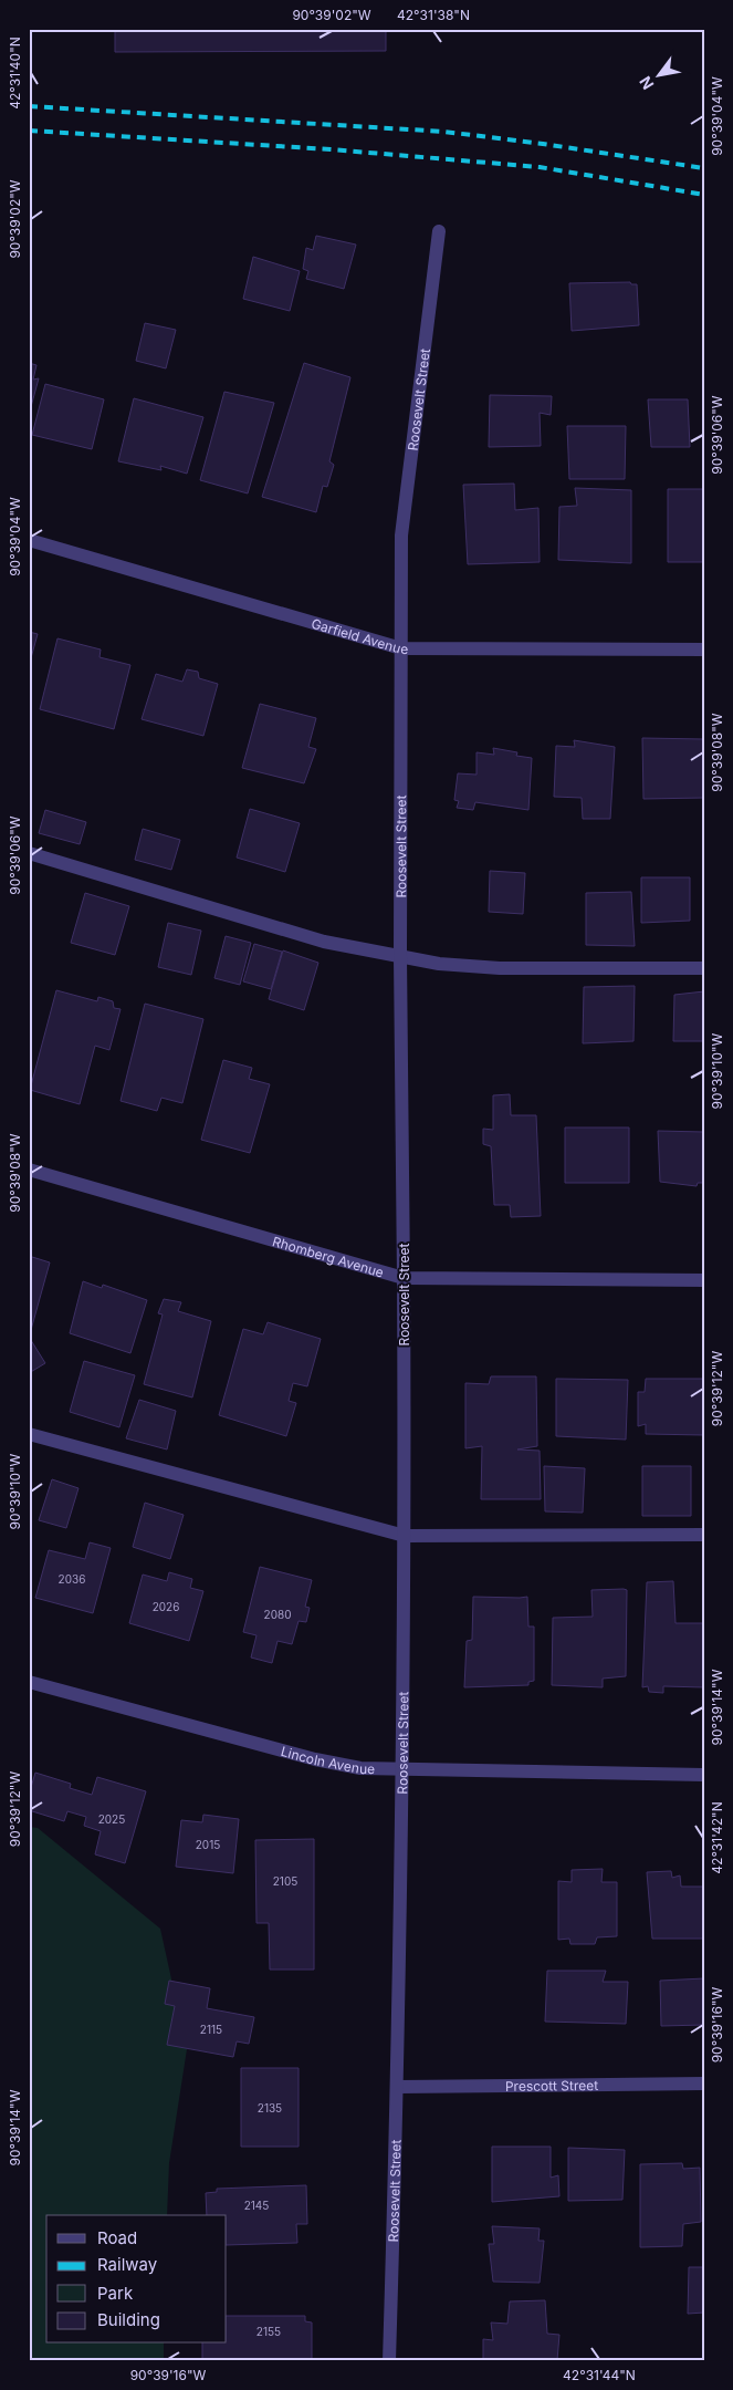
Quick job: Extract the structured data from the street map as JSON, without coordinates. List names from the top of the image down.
{
  "streets": {
    "street": [
      "Roosevelt Street",
      "Garfield Avenue",
      "Rhomberg Avenue",
      "Lincoln Avenue",
      "Prescott Street"
    ]
  },
  "crossings": [
    ["Roosevelt Street", "Garfield Avenue"],
    ["Roosevelt Street", "Rhomberg Avenue"],
    ["Roosevelt Street", "Lincoln Avenue"],
    ["Roosevelt Street", "Prescott Street"]
  ],
  "house_numbers": [
    "2036",
    "2026",
    "2080",
    "2025",
    "2015",
    "2105",
    "2115",
    "2135",
    "2145",
    "2155"
  ],
  "legend": [
    "Road",
    "Railway",
    "Park",
    "Building"
  ],
  "north": "bottom left",
  "coordinates": [
    "90°39'02\"W",
    "42°31'38\"N",
    "42°31'40\"N",
    "90°39'04\"W",
    "90°39'06\"W",
    "90°39'08\"W",
    "90°39'10\"W",
    "90°39'12\"W",
    "90°39'14\"W",
    "42°31'42\"N",
    "90°39'16\"W",
    "42°31'44\"N"
  ]
}
